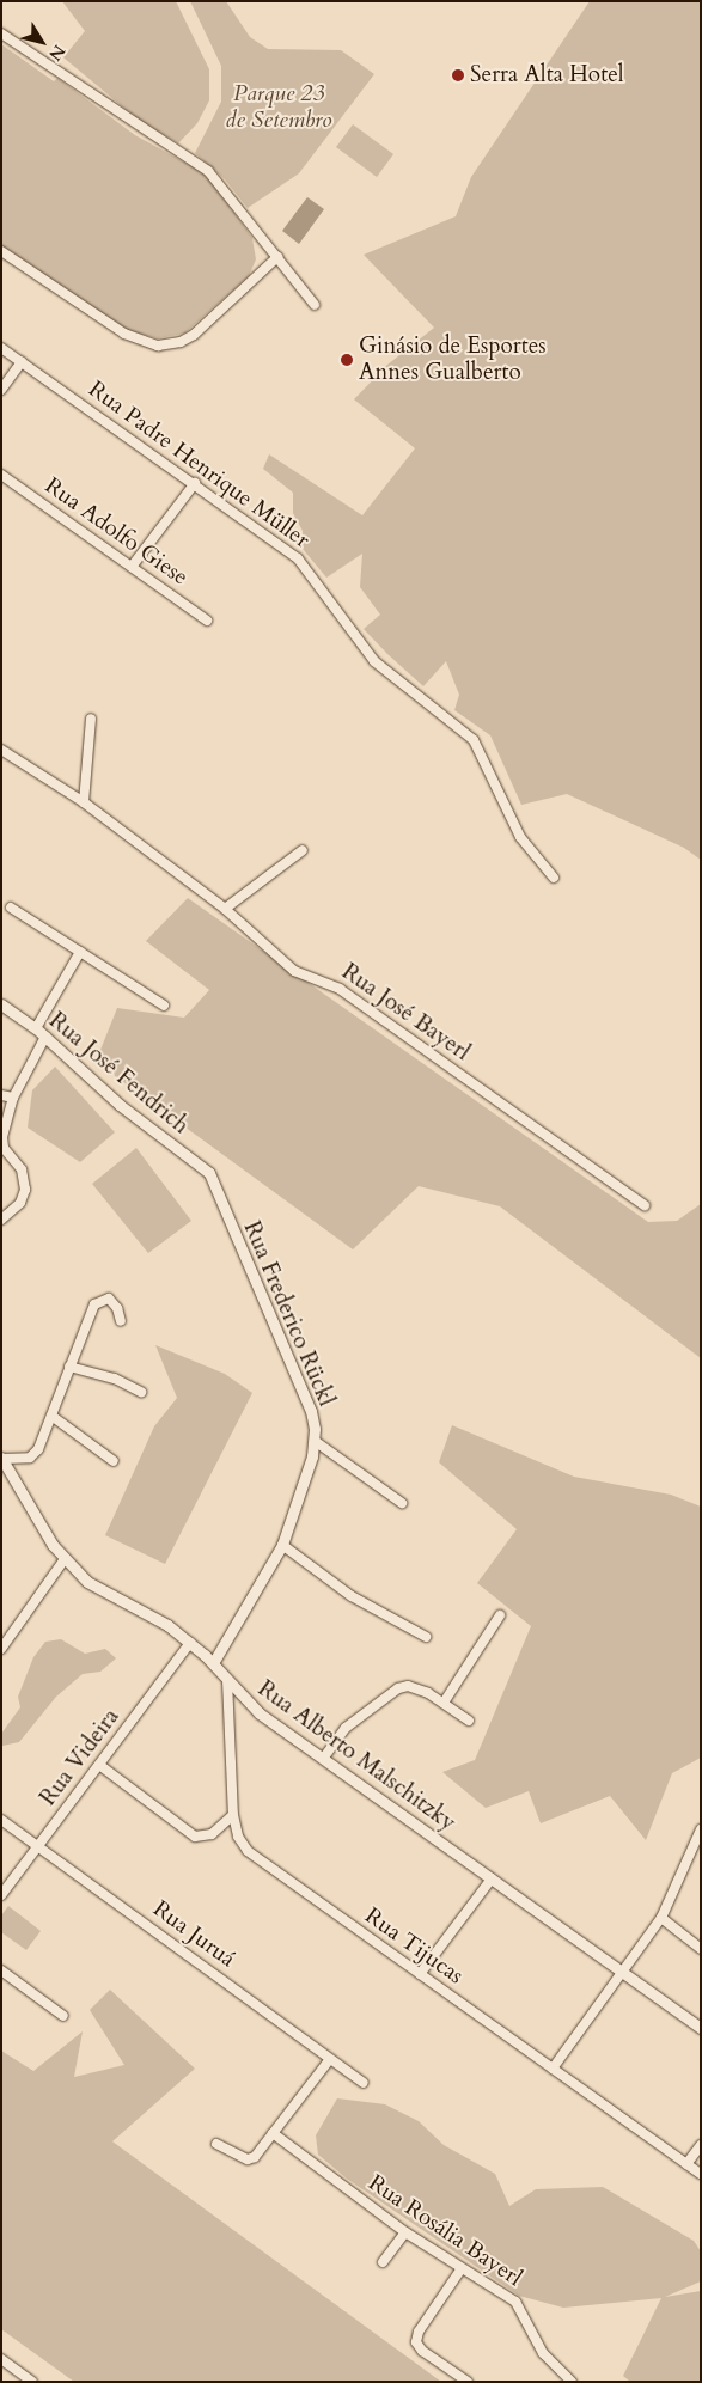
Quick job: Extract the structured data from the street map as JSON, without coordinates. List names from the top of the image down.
{
  "streets": {
    "street": [
      "Rua Padre Henrique Müller",
      "Rua Adolfo Giese",
      "Rua José Bayerl",
      "Rua José Fendrich",
      "Rua Frederico Rückl",
      "Rua Alberto Malschitzky",
      "Rua Videira",
      "Rua Juruá",
      "Rua Tijucas",
      "Rua Rosália Bayerl"
    ]
  },
  "crossings": [
    ["Rua José Fendrich", "Rua Frederico Rückl"],
    ["Rua Frederico Rückl", "Rua Alberto Malschitzky"],
    ["Rua Alberto Malschitzky", "Rua Videira"],
    ["Rua Alberto Malschitzky", "Rua Tijucas"],
    ["Rua Videira", "Rua Juruá"]
  ],
  "parks": ["Parque 23 de Setembro"],
  "places": ["Serra Alta Hotel", "Ginásio de Esportes Annes Gualberto"],
  "north": "bottom right"
}
